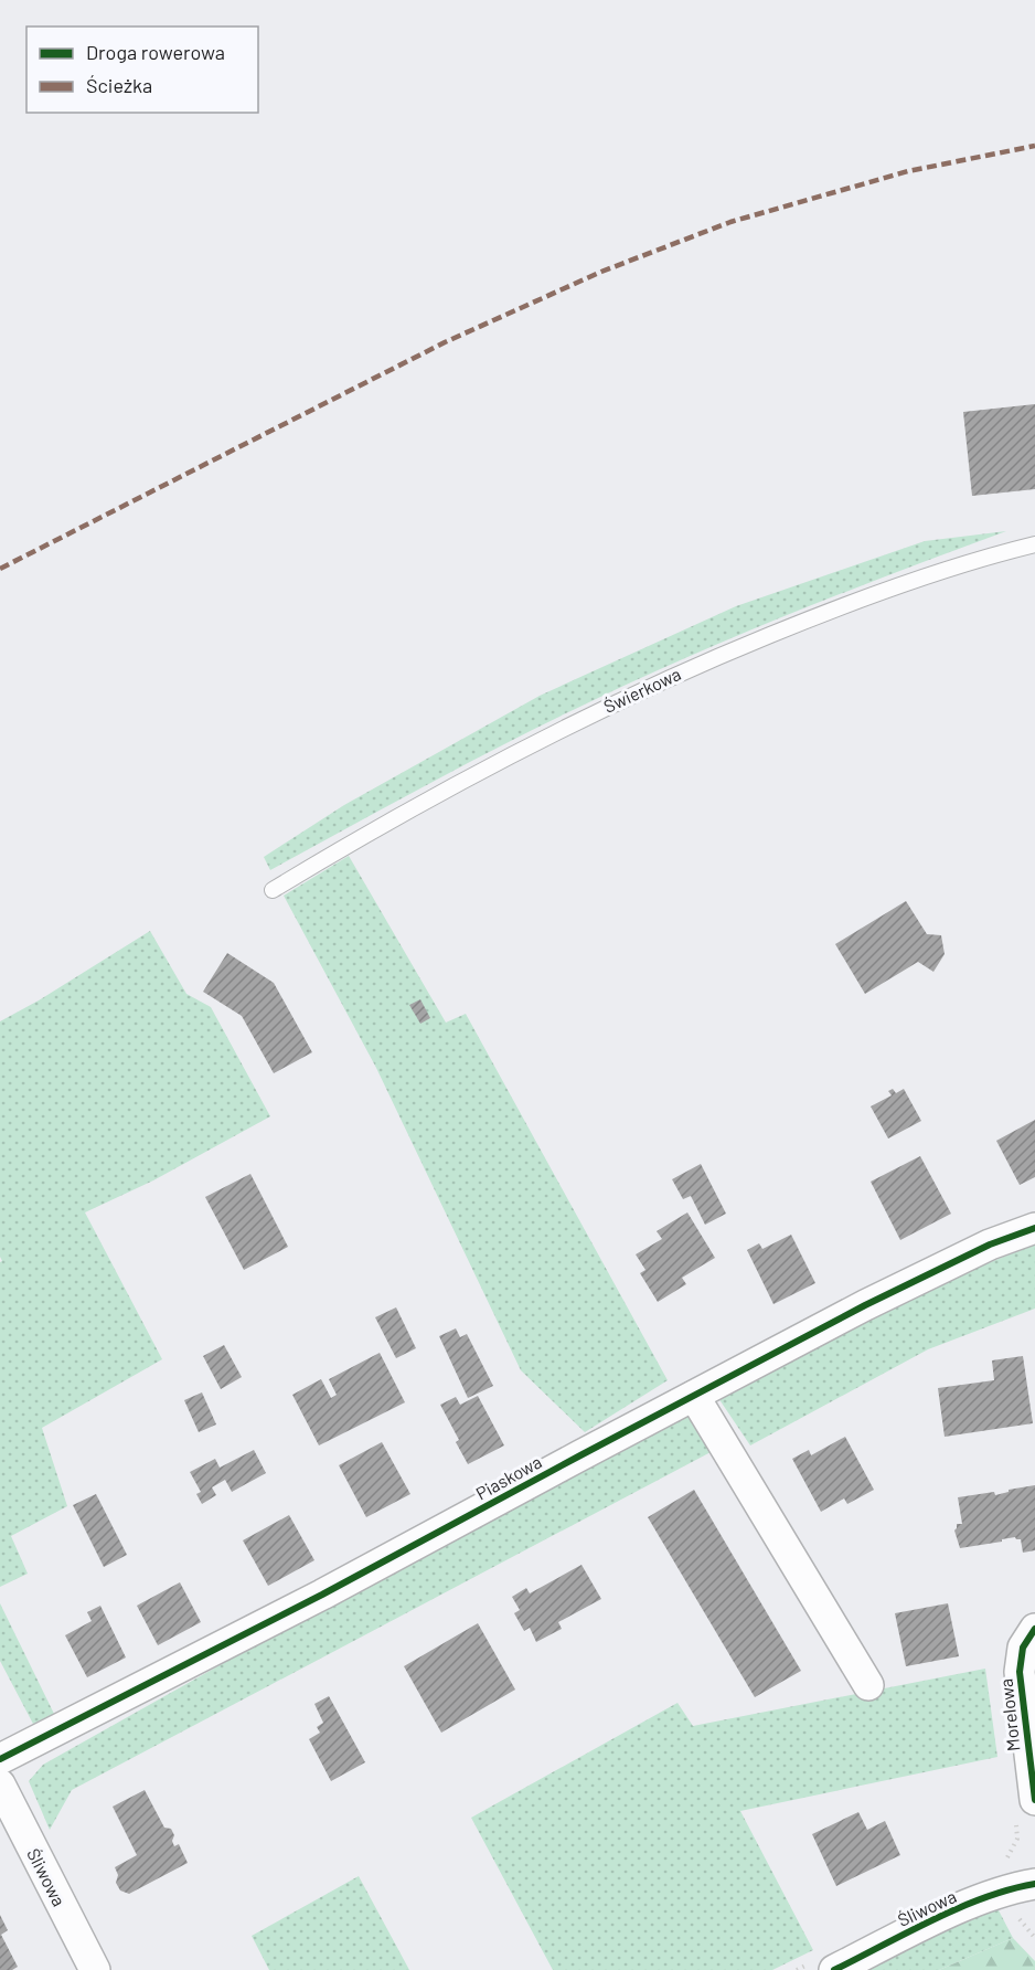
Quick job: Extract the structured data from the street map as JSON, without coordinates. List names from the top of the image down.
{
  "streets": {
    "street": ["Piaskowa", "Morelowa", "Śliwowa"],
    "lane": ["Świerkowa"]
  },
  "legend": ["Droga rowerowa", "Ścieżka"]
}
